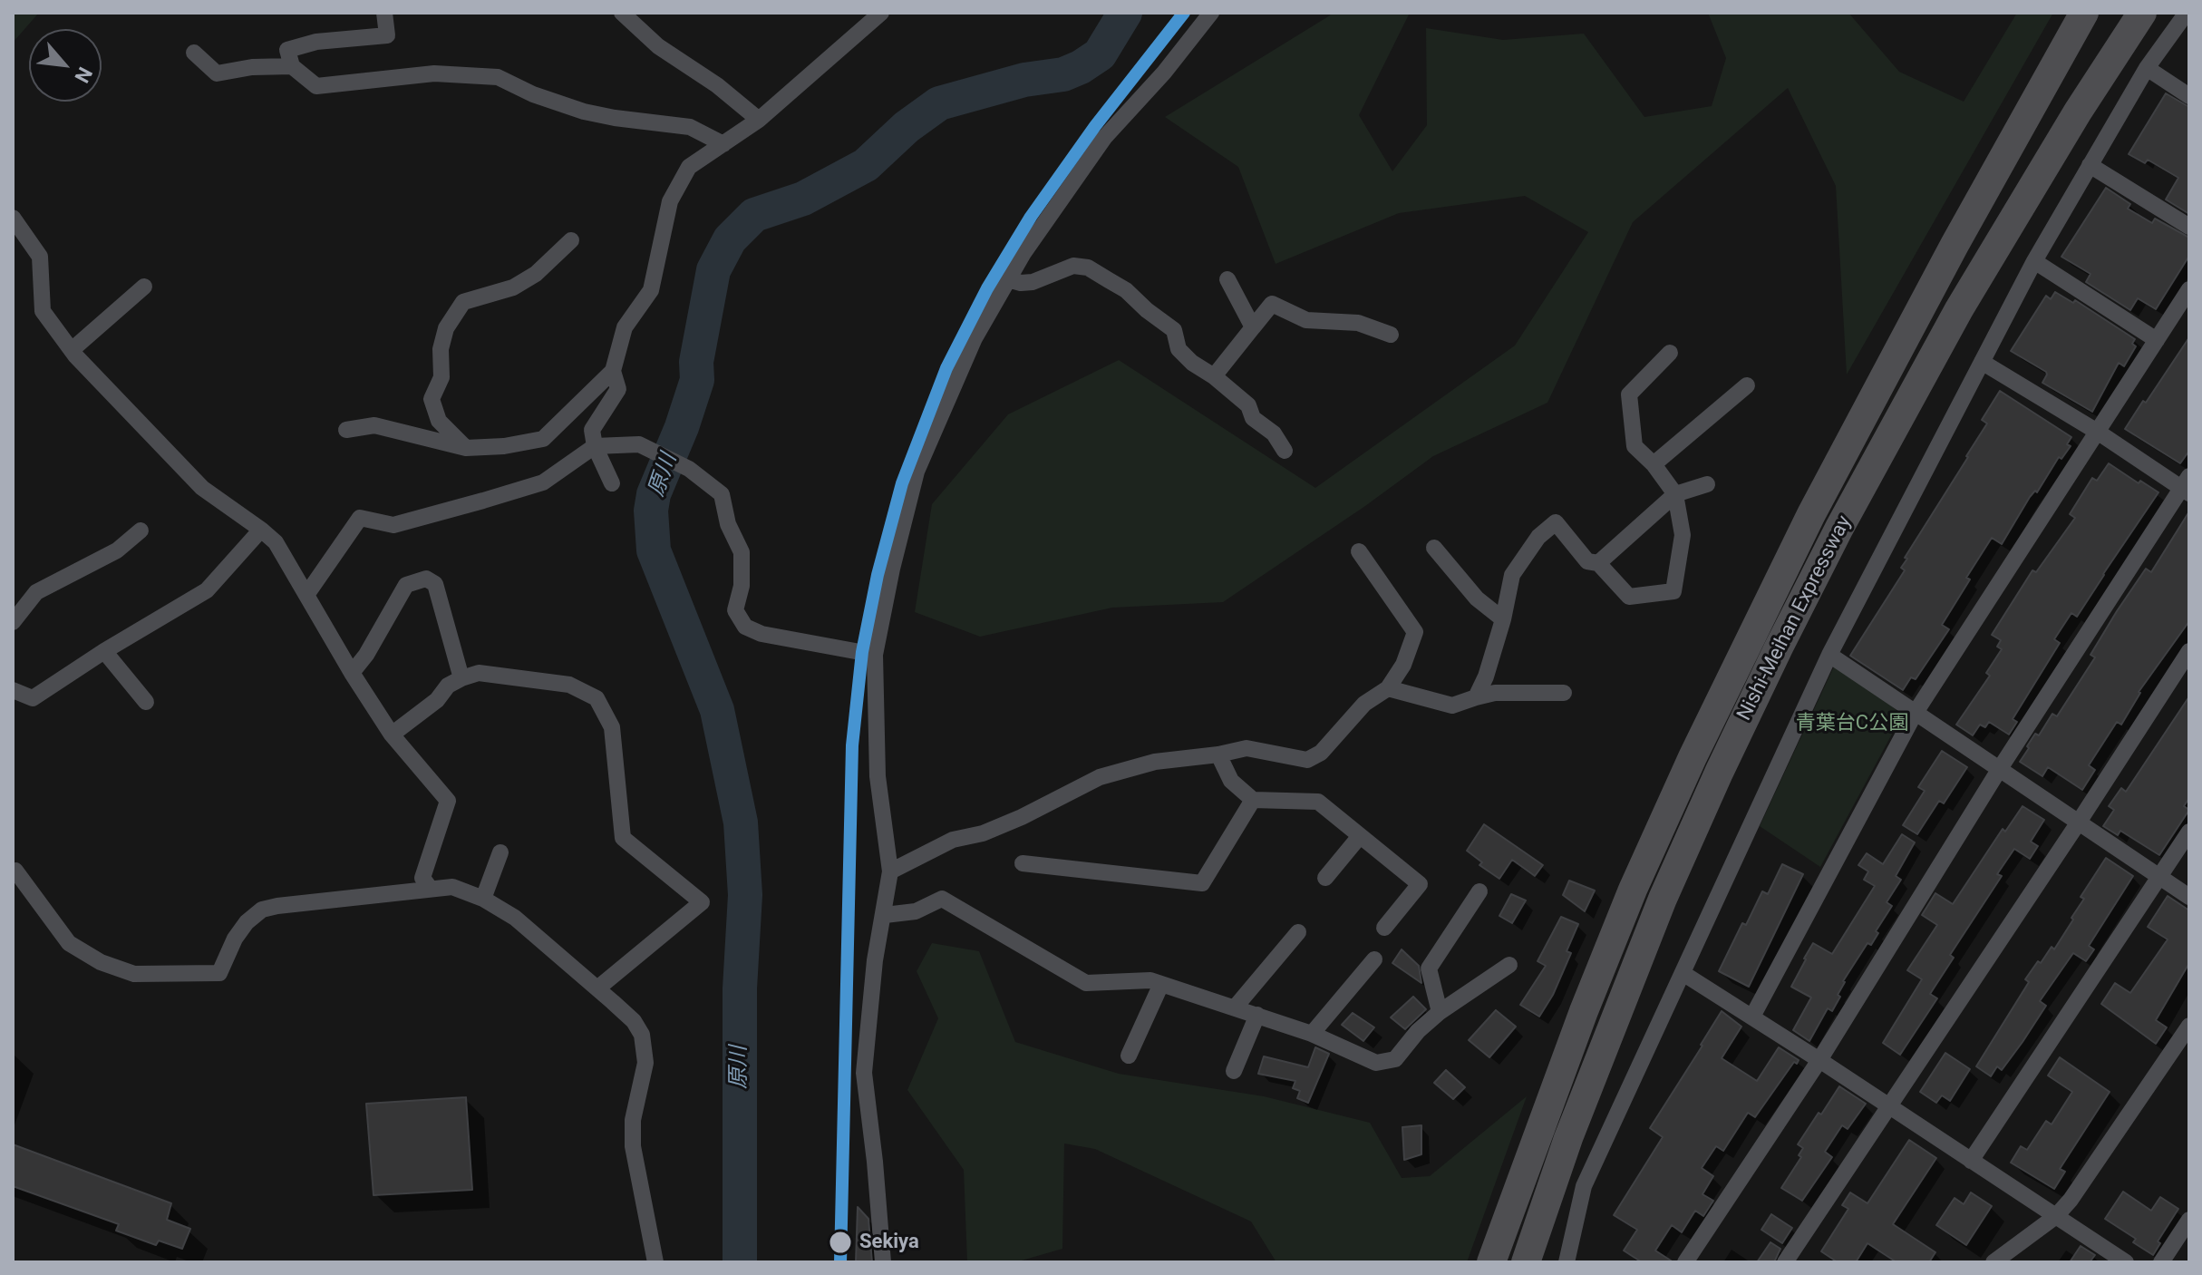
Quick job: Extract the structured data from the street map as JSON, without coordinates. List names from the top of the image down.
{
  "streets": {
    "highway": ["Nishi-Meihan Expressway"]
  },
  "water": ["原川"],
  "parks": ["青葉台C公園"],
  "places": ["Sekiya"],
  "north": "bottom right"
}
